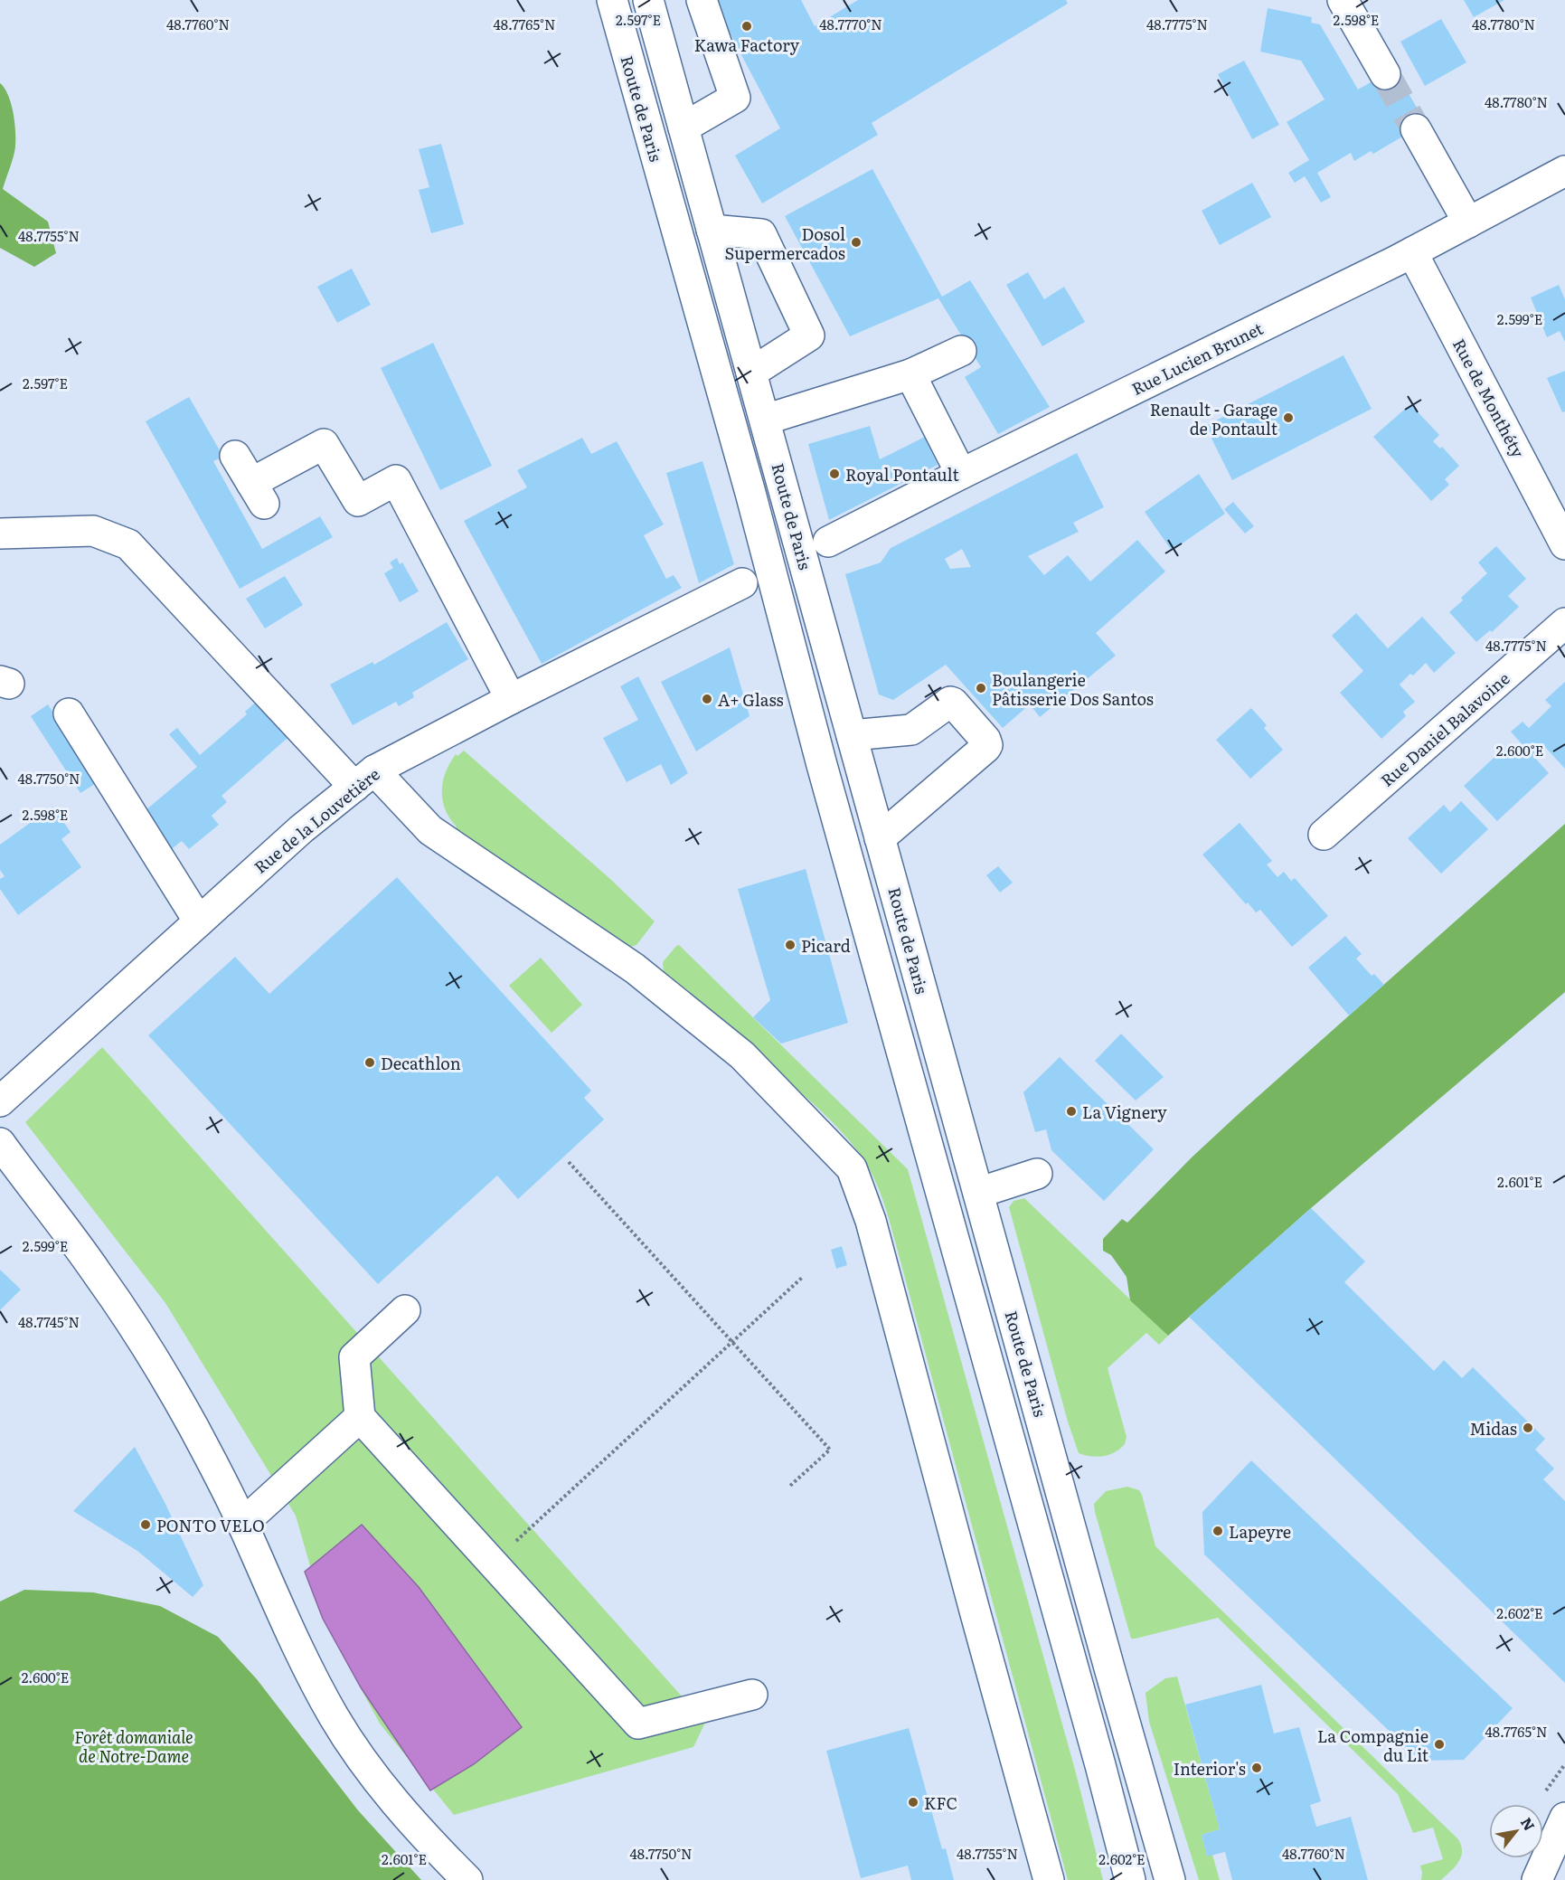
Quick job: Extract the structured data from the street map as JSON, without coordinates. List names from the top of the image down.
{
  "streets": {
    "street": [
      "Route de Paris",
      "Rue Lucien Brunet",
      "Rue de Monthéty",
      "Rue Daniel Balavoine",
      "Rue de la Louvetière"
    ]
  },
  "crossings": [
    ["Rue Lucien Brunet", "Rue de Monthéty"]
  ],
  "parks": ["Forêt domaniale de Notre-Dame"],
  "places": [
    "Kawa Factory",
    "Dosol Supermercados",
    "Renault - Garage de Pontault",
    "Royal Pontault",
    "Boulangerie Pâtisserie Dos Santos",
    "A+ Glass",
    "Picard",
    "Decathlon",
    "La Vignery",
    "Midas",
    "PONTO VELO",
    "Lapeyre",
    "La Compagnie du Lit",
    "Interior's",
    "KFC"
  ],
  "north": "top right",
  "coordinates": [
    "2.598°E",
    "2.597°E",
    "48.7760°N",
    "48.7765°N",
    "48.7770°N",
    "48.7775°N",
    "48.7780°N",
    "48.7755°N",
    "2.599°E",
    "2.600°E",
    "48.7750°N",
    "2.601°E",
    "48.7745°N",
    "2.602°E"
  ]
}
